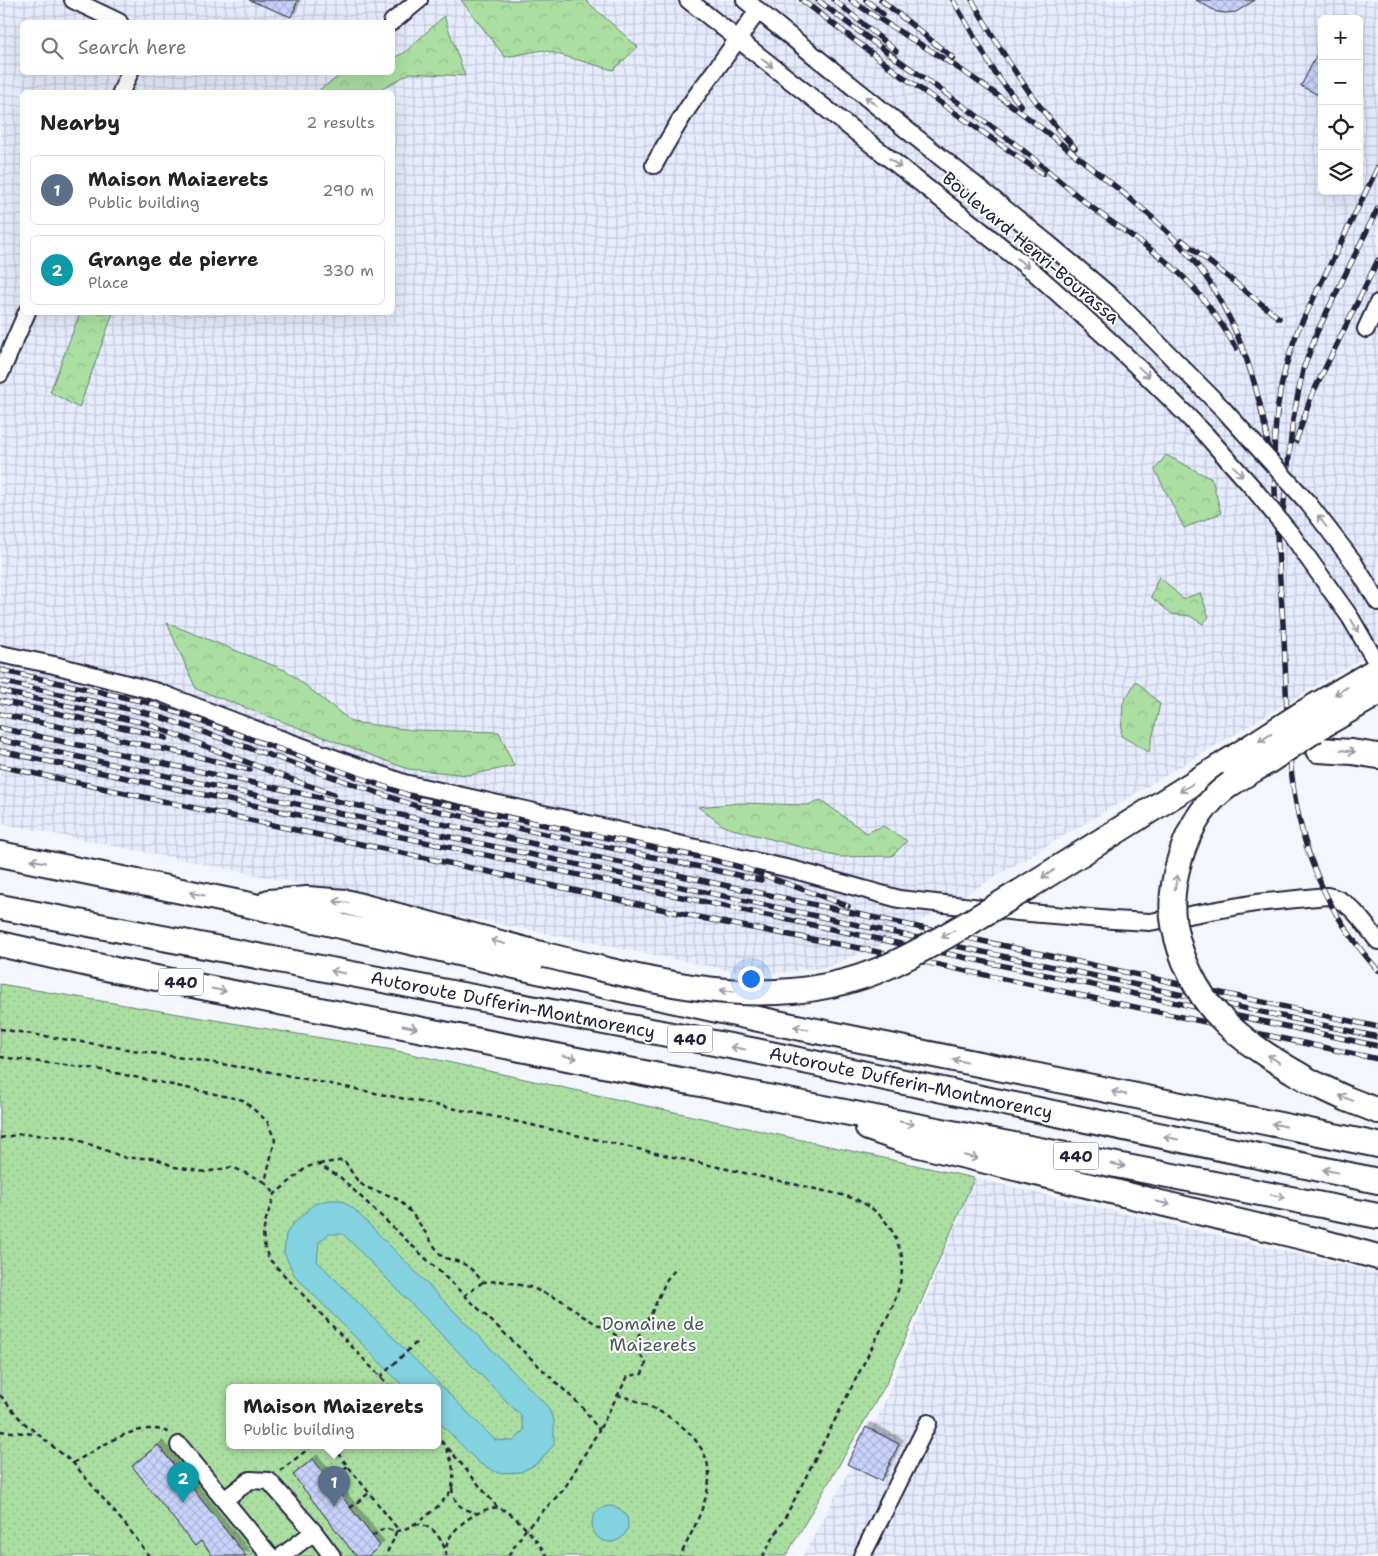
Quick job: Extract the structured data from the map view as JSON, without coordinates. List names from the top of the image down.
{
  "streets": {
    "highway": ["440", "Autoroute Dufferin-Montmorency"],
    "street": ["Boulevard Henri-Bourassa"]
  },
  "parks": ["Domaine de Maizerets"],
  "page": {
    "map_buttons": ["+", "−"],
    "search": "Search here",
    "heading": ["Nearby", "2 results"],
    "list": [
      {
        "mark": "1",
        "name": "Maison Maizerets",
        "note": "Public building",
        "value": "290 m"
      },
      {
        "mark": "2",
        "name": "Grange de pierre",
        "note": "Place",
        "value": "330 m"
      }
    ],
    "popup": ["Maison Maizerets", "Public building"],
    "pins": ["2", "1"]
  }
}
